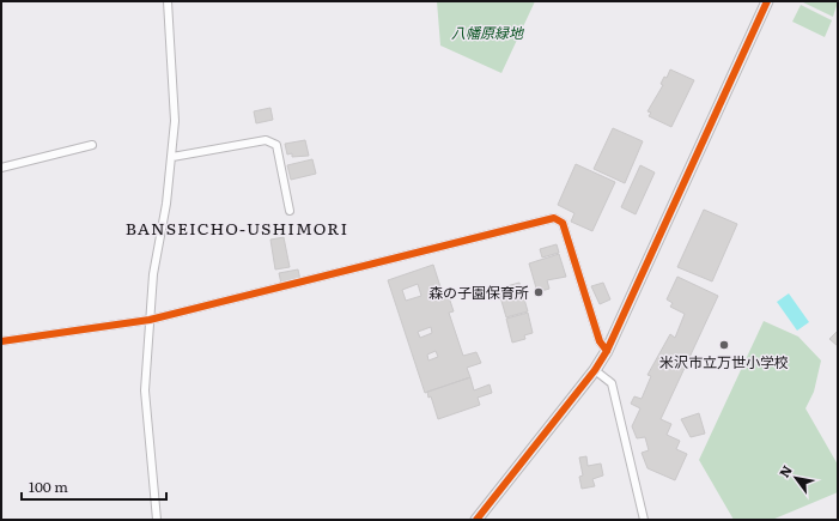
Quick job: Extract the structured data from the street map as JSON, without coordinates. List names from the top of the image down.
{
  "districts": ["BANSEICHO-USHIMORI"],
  "parks": ["八幡原緑地"],
  "places": ["森の子園保育所", "米沢市立万世小学校"],
  "scale_bar": "100 m",
  "north": "top left"
}
